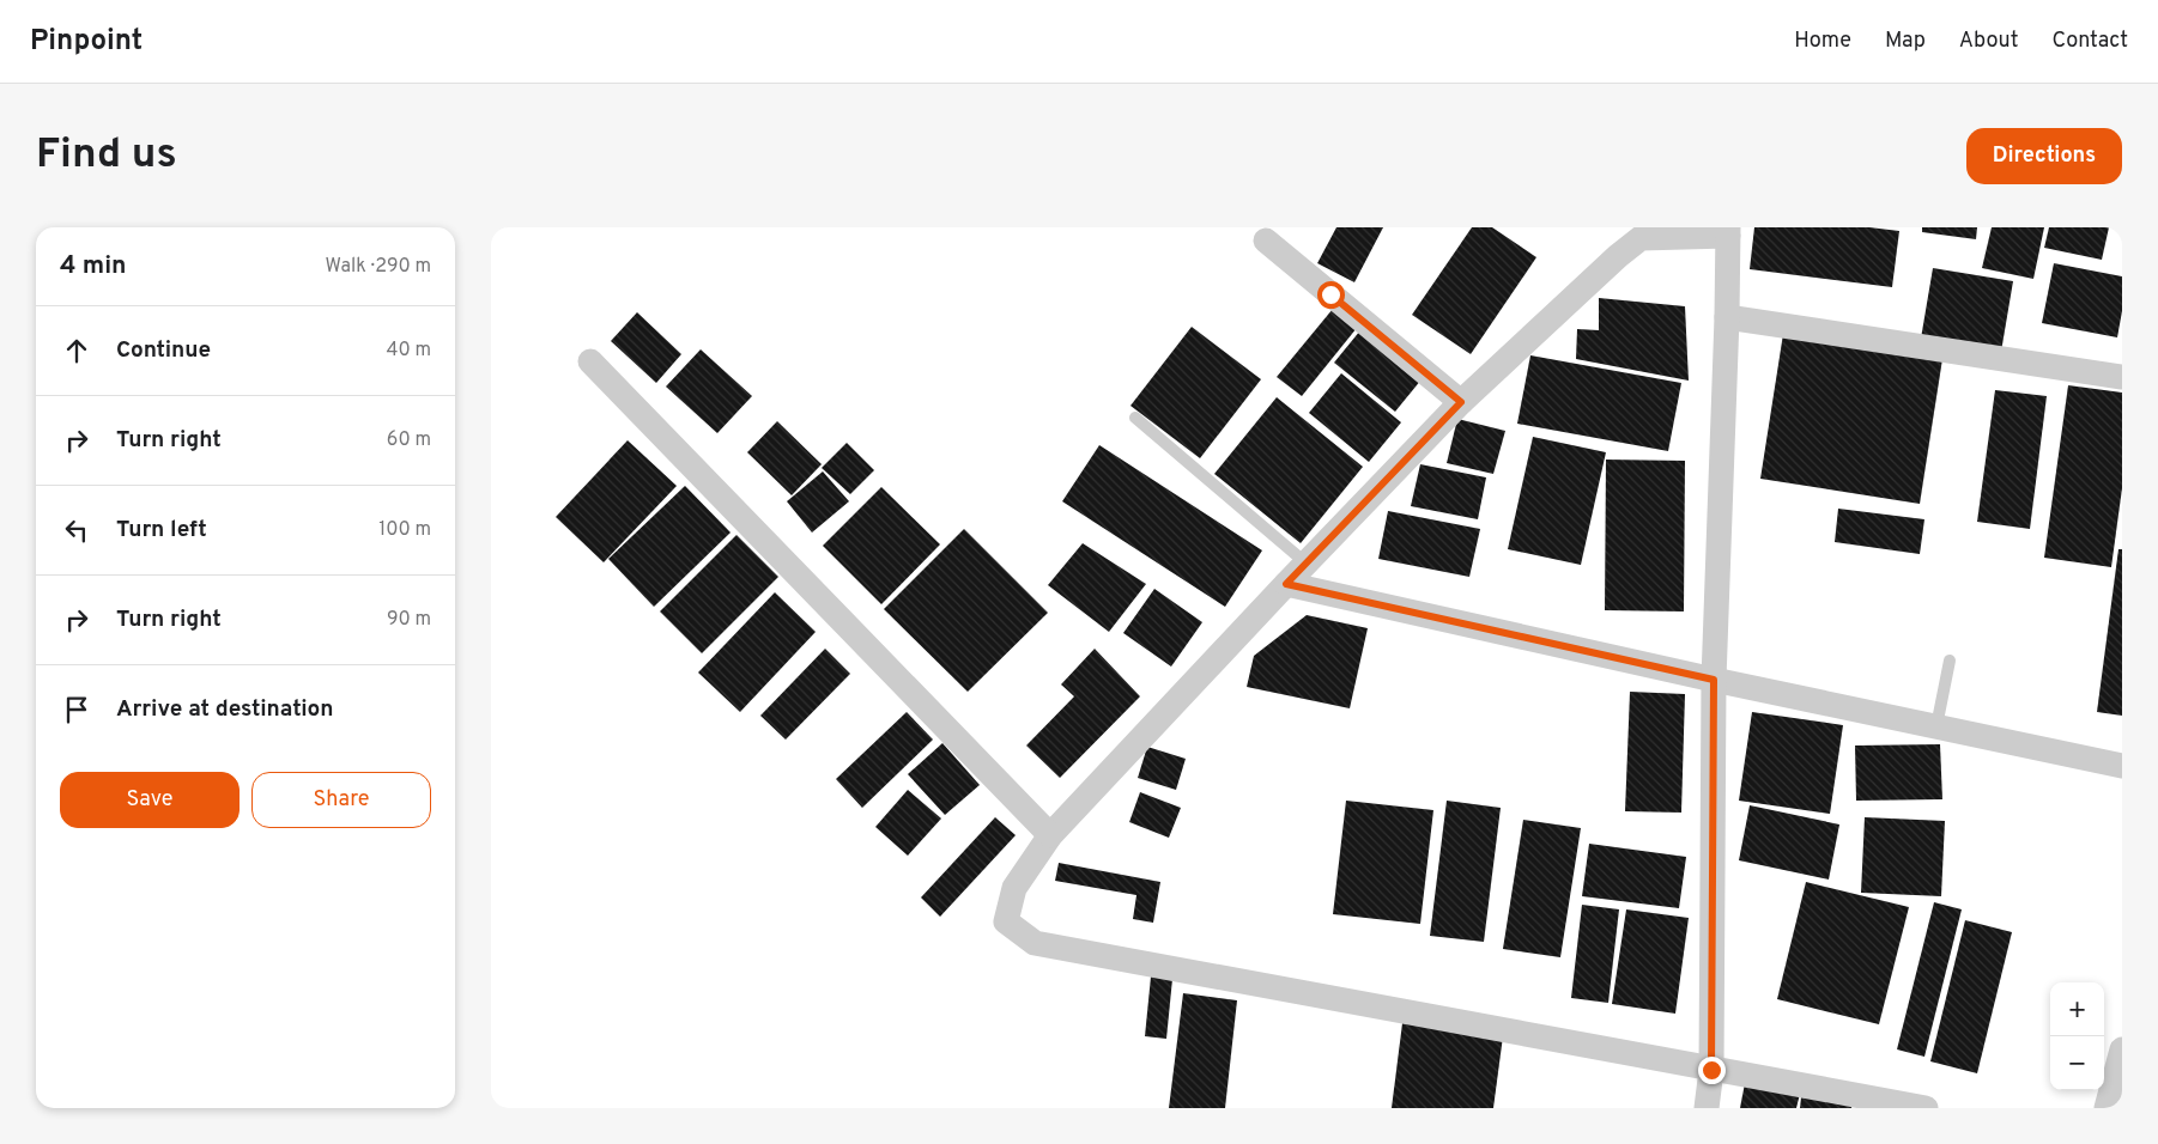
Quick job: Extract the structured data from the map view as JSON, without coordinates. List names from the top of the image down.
{
  "page": {
    "header": "Pinpoint",
    "nav": [
      "Home",
      "Map",
      "About",
      "Contact"
    ],
    "buttons": [
      "Directions",
      ["Save", "Share"]
    ],
    "title": "Find us",
    "heading": ["4 min", "Walk · 290 m"],
    "list": [
      ["Continue", "40 m"],
      ["Turn right", "60 m"],
      ["Turn left", "100 m"],
      ["Turn right", "90 m"],
      "Arrive at destination"
    ],
    "map_buttons": ["+", "−"]
  }
}
